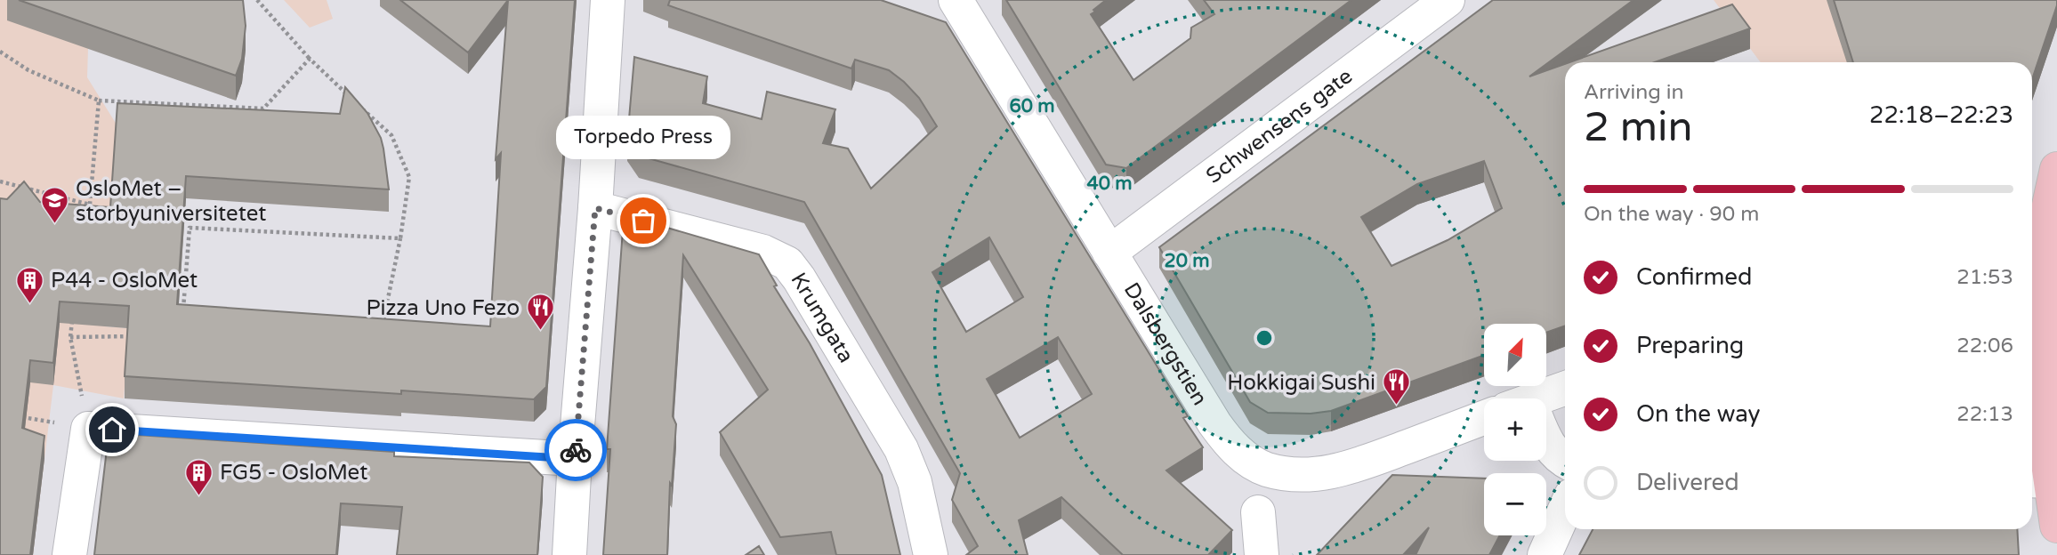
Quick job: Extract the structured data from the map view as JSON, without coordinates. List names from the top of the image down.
{
  "streets": {
    "street": ["Schwensens gate", "Krumgata", "Dalsbergstien"]
  },
  "crossings": [
    ["Schwensens gate", "Dalsbergstien"]
  ],
  "places": {
    "other": ["Torpedo Press"],
    "school or university": ["OsloMet – storbyuniversitetet"],
    "building": ["P44 - OsloMet", "FG5 - OsloMet"],
    "restaurant": ["Pizza Uno Fezo", "Hokkigai Sushi"]
  },
  "north": "top right",
  "page": {
    "heading": ["2 min", "Arriving in", "22:18–22:23"],
    "bubble": "Torpedo Press",
    "bar": "On the way · 90 m",
    "list": [
      ["Confirmed", "21:53"],
      ["Preparing", "22:06"],
      ["On the way", "22:13"],
      "Delivered"
    ],
    "map_buttons": ["+", "−"]
  },
  "rings": ["60 m", "40 m", "20 m"]
}
